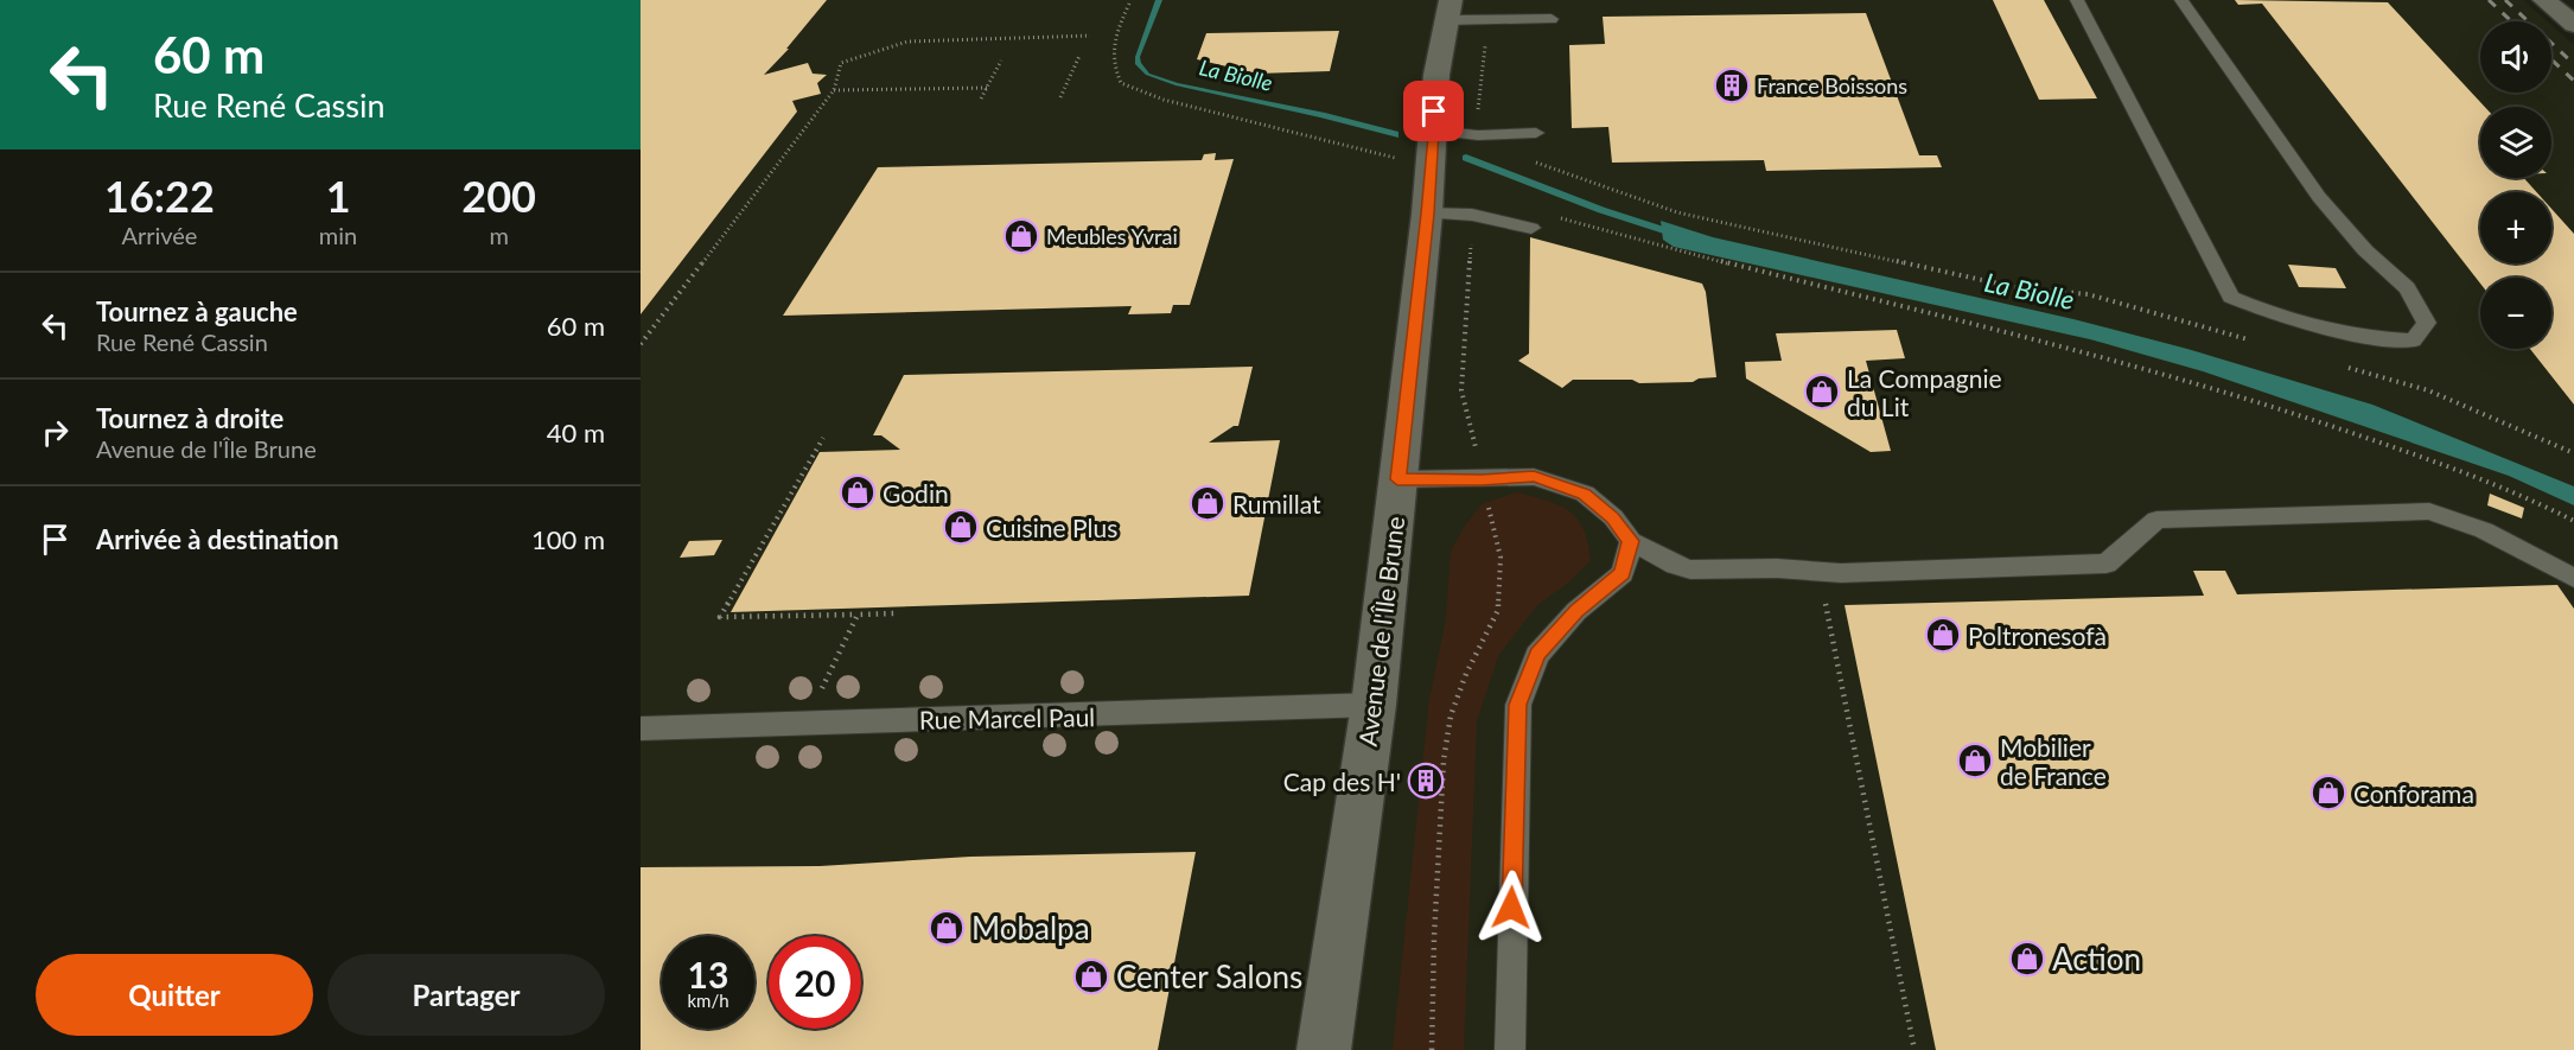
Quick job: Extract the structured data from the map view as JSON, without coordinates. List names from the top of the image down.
{
  "streets": {
    "street": ["Avenue de l'Île Brune"],
    "lane": ["Rue Marcel Paul"]
  },
  "crossings": [
    ["Avenue de l'Île Brune", "Rue Marcel Paul"]
  ],
  "water": ["La Biolle"],
  "places": {
    "building": ["France Boissons", "Cap des H'"],
    "shop": [
      "Meubles Yvrai",
      "La Compagnie du Lit",
      "Godin",
      "Rumillat",
      "Cuisine Plus",
      "Poltronesofà",
      "Mobilier de France",
      "Conforama",
      "Mobalpa",
      "Action",
      "Center Salons"
    ]
  },
  "page": {
    "turn": ["60 m", "Rue René Cassin"],
    "map_buttons": ["+", "−"],
    "eta": [
      "16:22",
      "Arrivée",
      "1",
      "min",
      "200",
      "m"
    ],
    "list": [
      {
        "name": "Tournez à gauche",
        "note": "Rue René Cassin",
        "value": "60 m"
      },
      {
        "name": "Tournez à droite",
        "note": "Avenue de l'Île Brune",
        "value": "40 m"
      },
      {
        "name": "Arrivée à destination",
        "value": "100 m"
      }
    ],
    "speed": "13 km/h",
    "limit": "20",
    "buttons": ["Quitter", "Partager"]
  }
}
